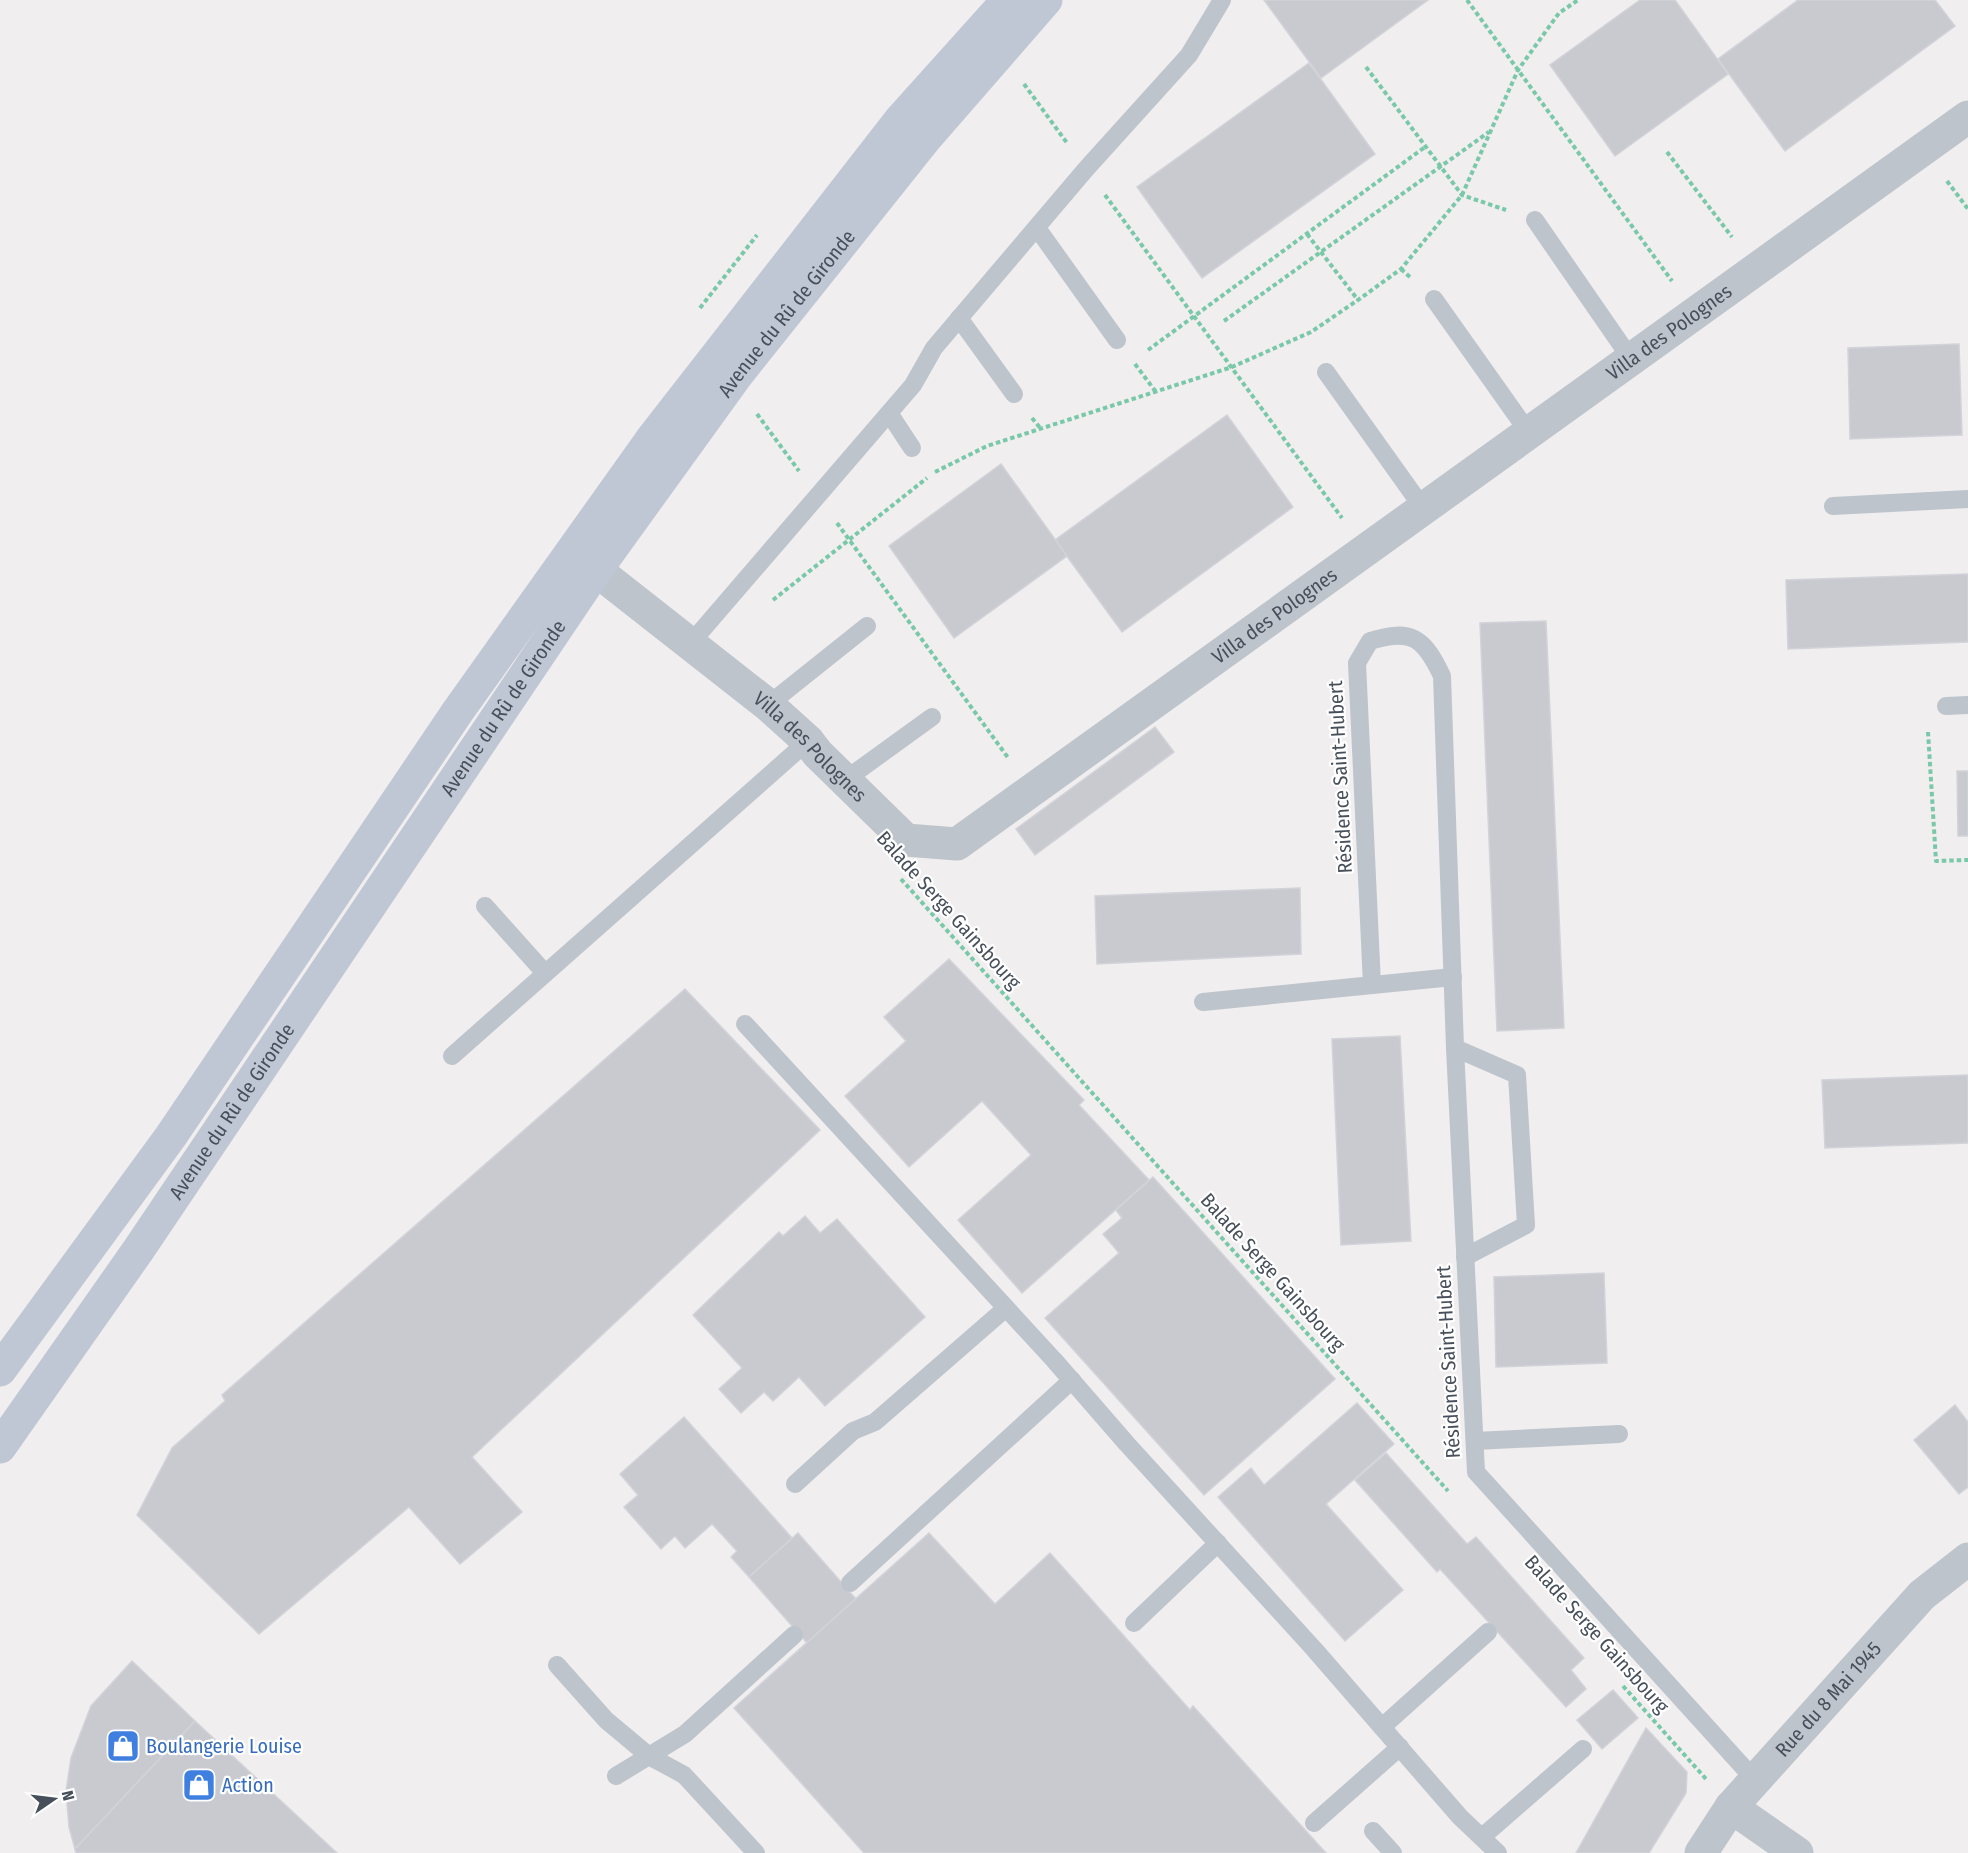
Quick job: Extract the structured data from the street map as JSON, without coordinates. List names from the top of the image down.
{
  "streets": {
    "main road": ["Avenue du Rû de Gironde"],
    "street": ["Villa des Polognes", "Rue du 8 Mai 1945"],
    "lane": ["Résidence Saint-Hubert"],
    "path": ["Balade Serge Gainsbourg"]
  },
  "crossings": [
    ["Avenue du Rû de Gironde", "Villa des Polognes"],
    ["Résidence Saint-Hubert", "Rue du 8 Mai 1945"],
    ["Balade Serge Gainsbourg", "Rue du 8 Mai 1945"]
  ],
  "places": {
    "shop": ["Boulangerie Louise", "Action"]
  },
  "north": "right"
}
